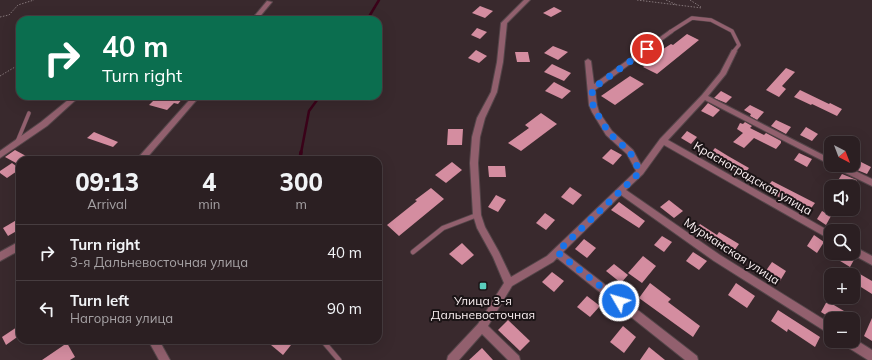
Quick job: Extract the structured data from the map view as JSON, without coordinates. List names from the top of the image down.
{
  "streets": {
    "street": ["Красноградская улица", "Мурманская улица"]
  },
  "places": {
    "transit": ["Улица 3-я Дальневосточная"]
  },
  "north": "bottom right",
  "page": {
    "turn": ["40 m", "Turn right"],
    "map_buttons": ["+", "−"],
    "eta": [
      "09:13",
      "Arrival",
      "4",
      "min",
      "300",
      "m"
    ],
    "list": [
      {
        "name": "Turn right",
        "note": "3-я Дальневосточная улица",
        "value": "40 m"
      },
      {
        "name": "Turn left",
        "note": "Нагорная улица",
        "value": "90 m"
      }
    ]
  }
}
